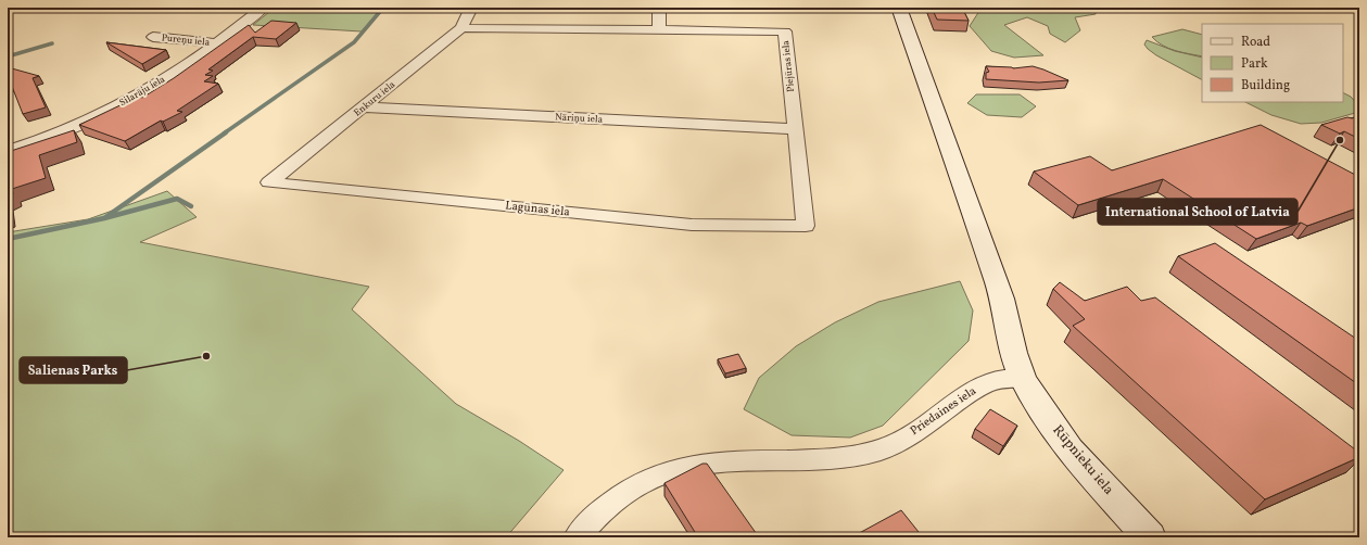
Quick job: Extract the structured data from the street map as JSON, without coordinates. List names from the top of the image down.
{
  "streets": {
    "street": [
      "Pureņu iela",
      "Piejūras iela",
      "Silarāju iela",
      "Enkuru iela",
      "Nāriņu iela",
      "Lagūnas iela",
      "Priedaines iela",
      "Rūpnieku iela"
    ]
  },
  "crossings": [
    ["Pureņu iela", "Silarāju iela"],
    ["Piejūras iela", "Enkuru iela"],
    ["Piejūras iela", "Nāriņu iela"],
    ["Piejūras iela", "Lagūnas iela"],
    ["Enkuru iela", "Nāriņu iela"],
    ["Enkuru iela", "Lagūnas iela"],
    ["Priedaines iela", "Rūpnieku iela"]
  ],
  "places": ["International School of Latvia", "Salienas Parks"],
  "legend": ["Road", "Park", "Building"]
}
